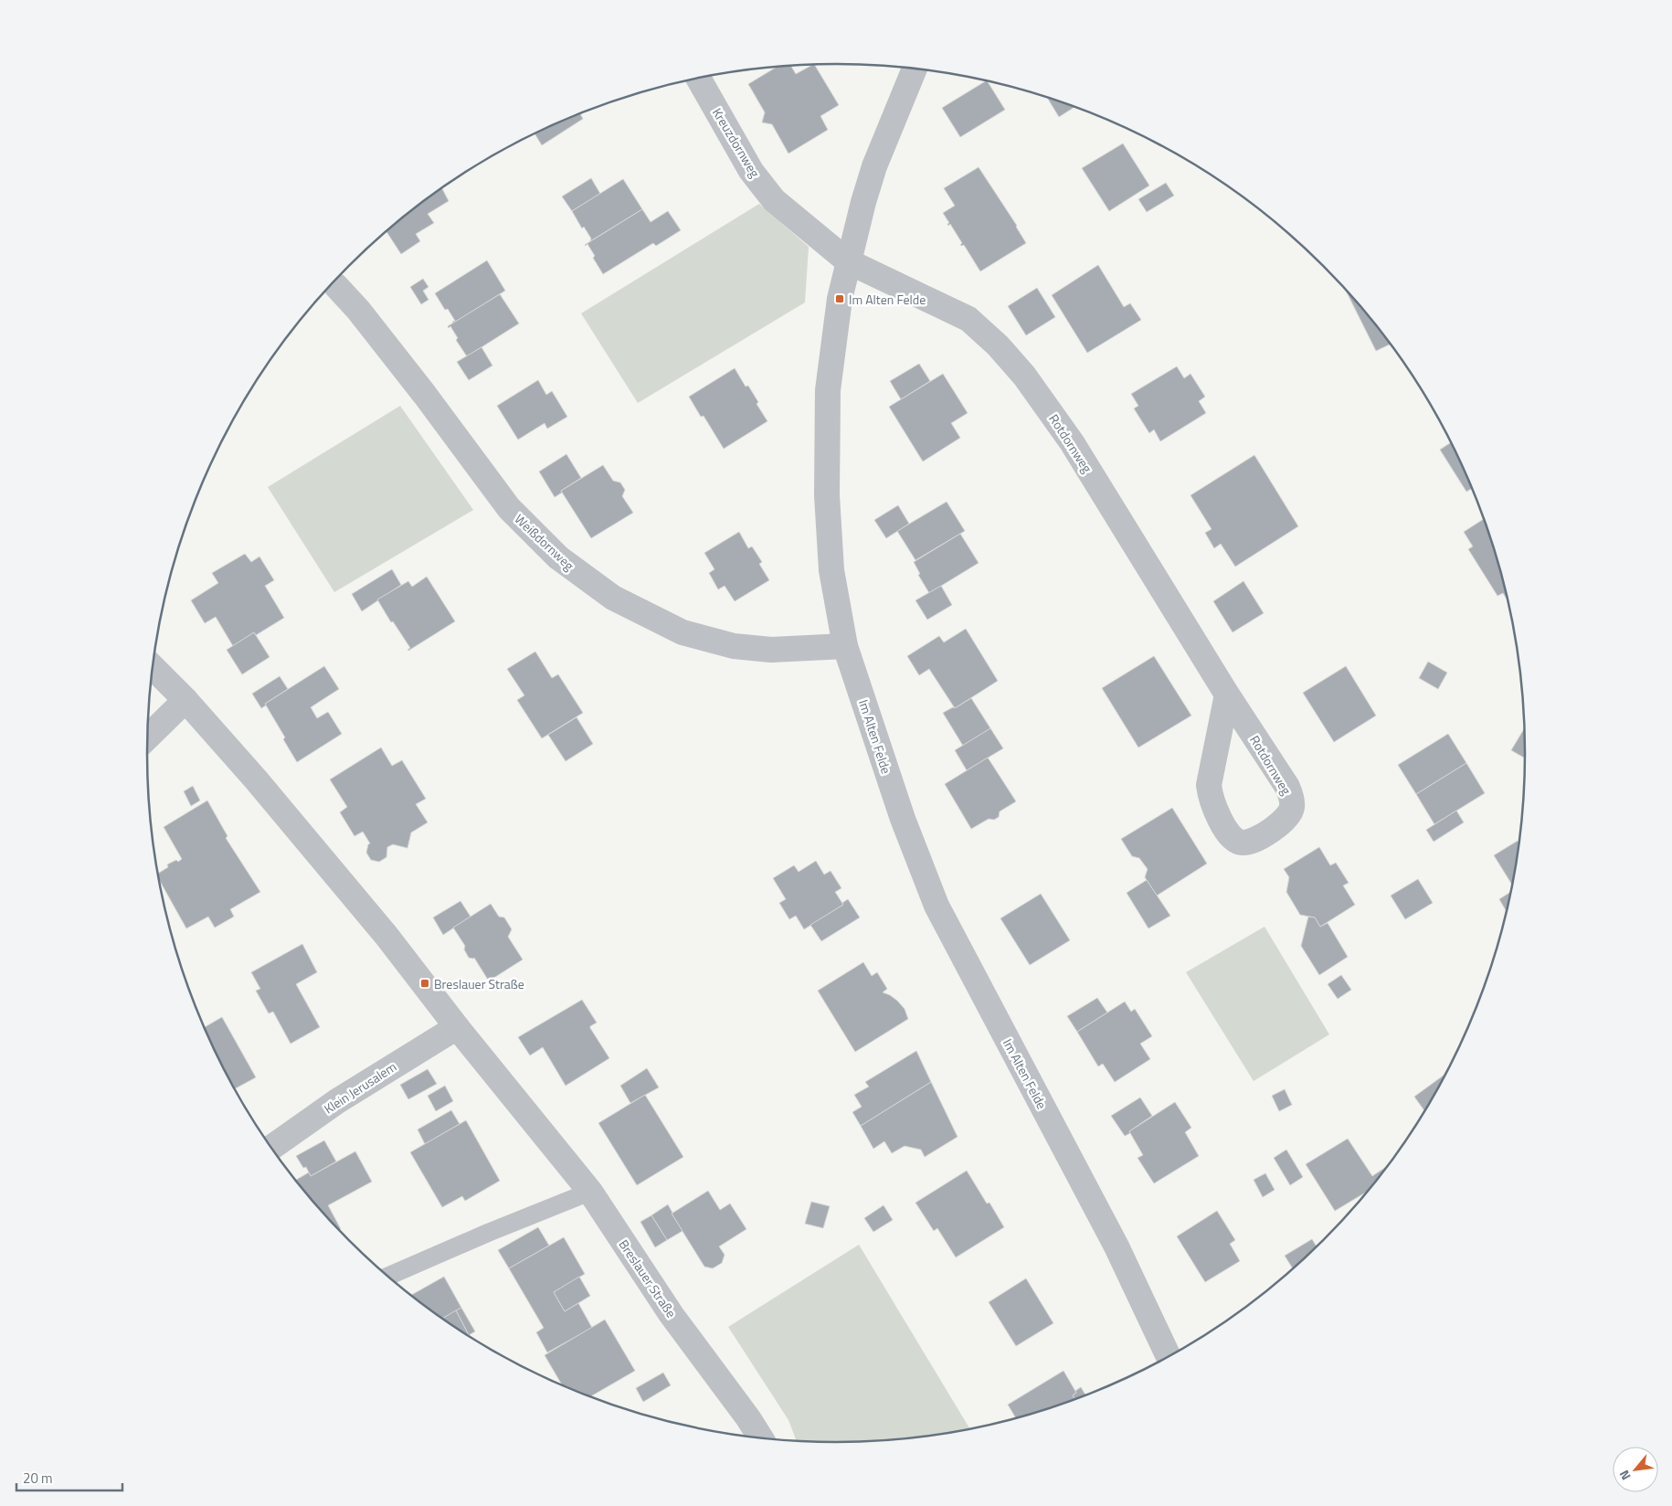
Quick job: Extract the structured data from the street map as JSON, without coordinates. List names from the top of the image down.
{
  "streets": {
    "street": [
      "Kreuzdornweg",
      "Rotdornweg",
      "Weißdornweg",
      "Im Alten Felde",
      "Klein Jerusalem",
      "Breslauer Straße"
    ]
  },
  "crossings": [
    ["Kreuzdornweg", "Rotdornweg"],
    ["Kreuzdornweg", "Im Alten Felde"],
    ["Rotdornweg", "Im Alten Felde"],
    ["Weißdornweg", "Im Alten Felde"],
    ["Klein Jerusalem", "Breslauer Straße"]
  ],
  "places": {
    "transit": ["Im Alten Felde", "Breslauer Straße"]
  },
  "scale_bar": "20 m",
  "north": "bottom left"
}
